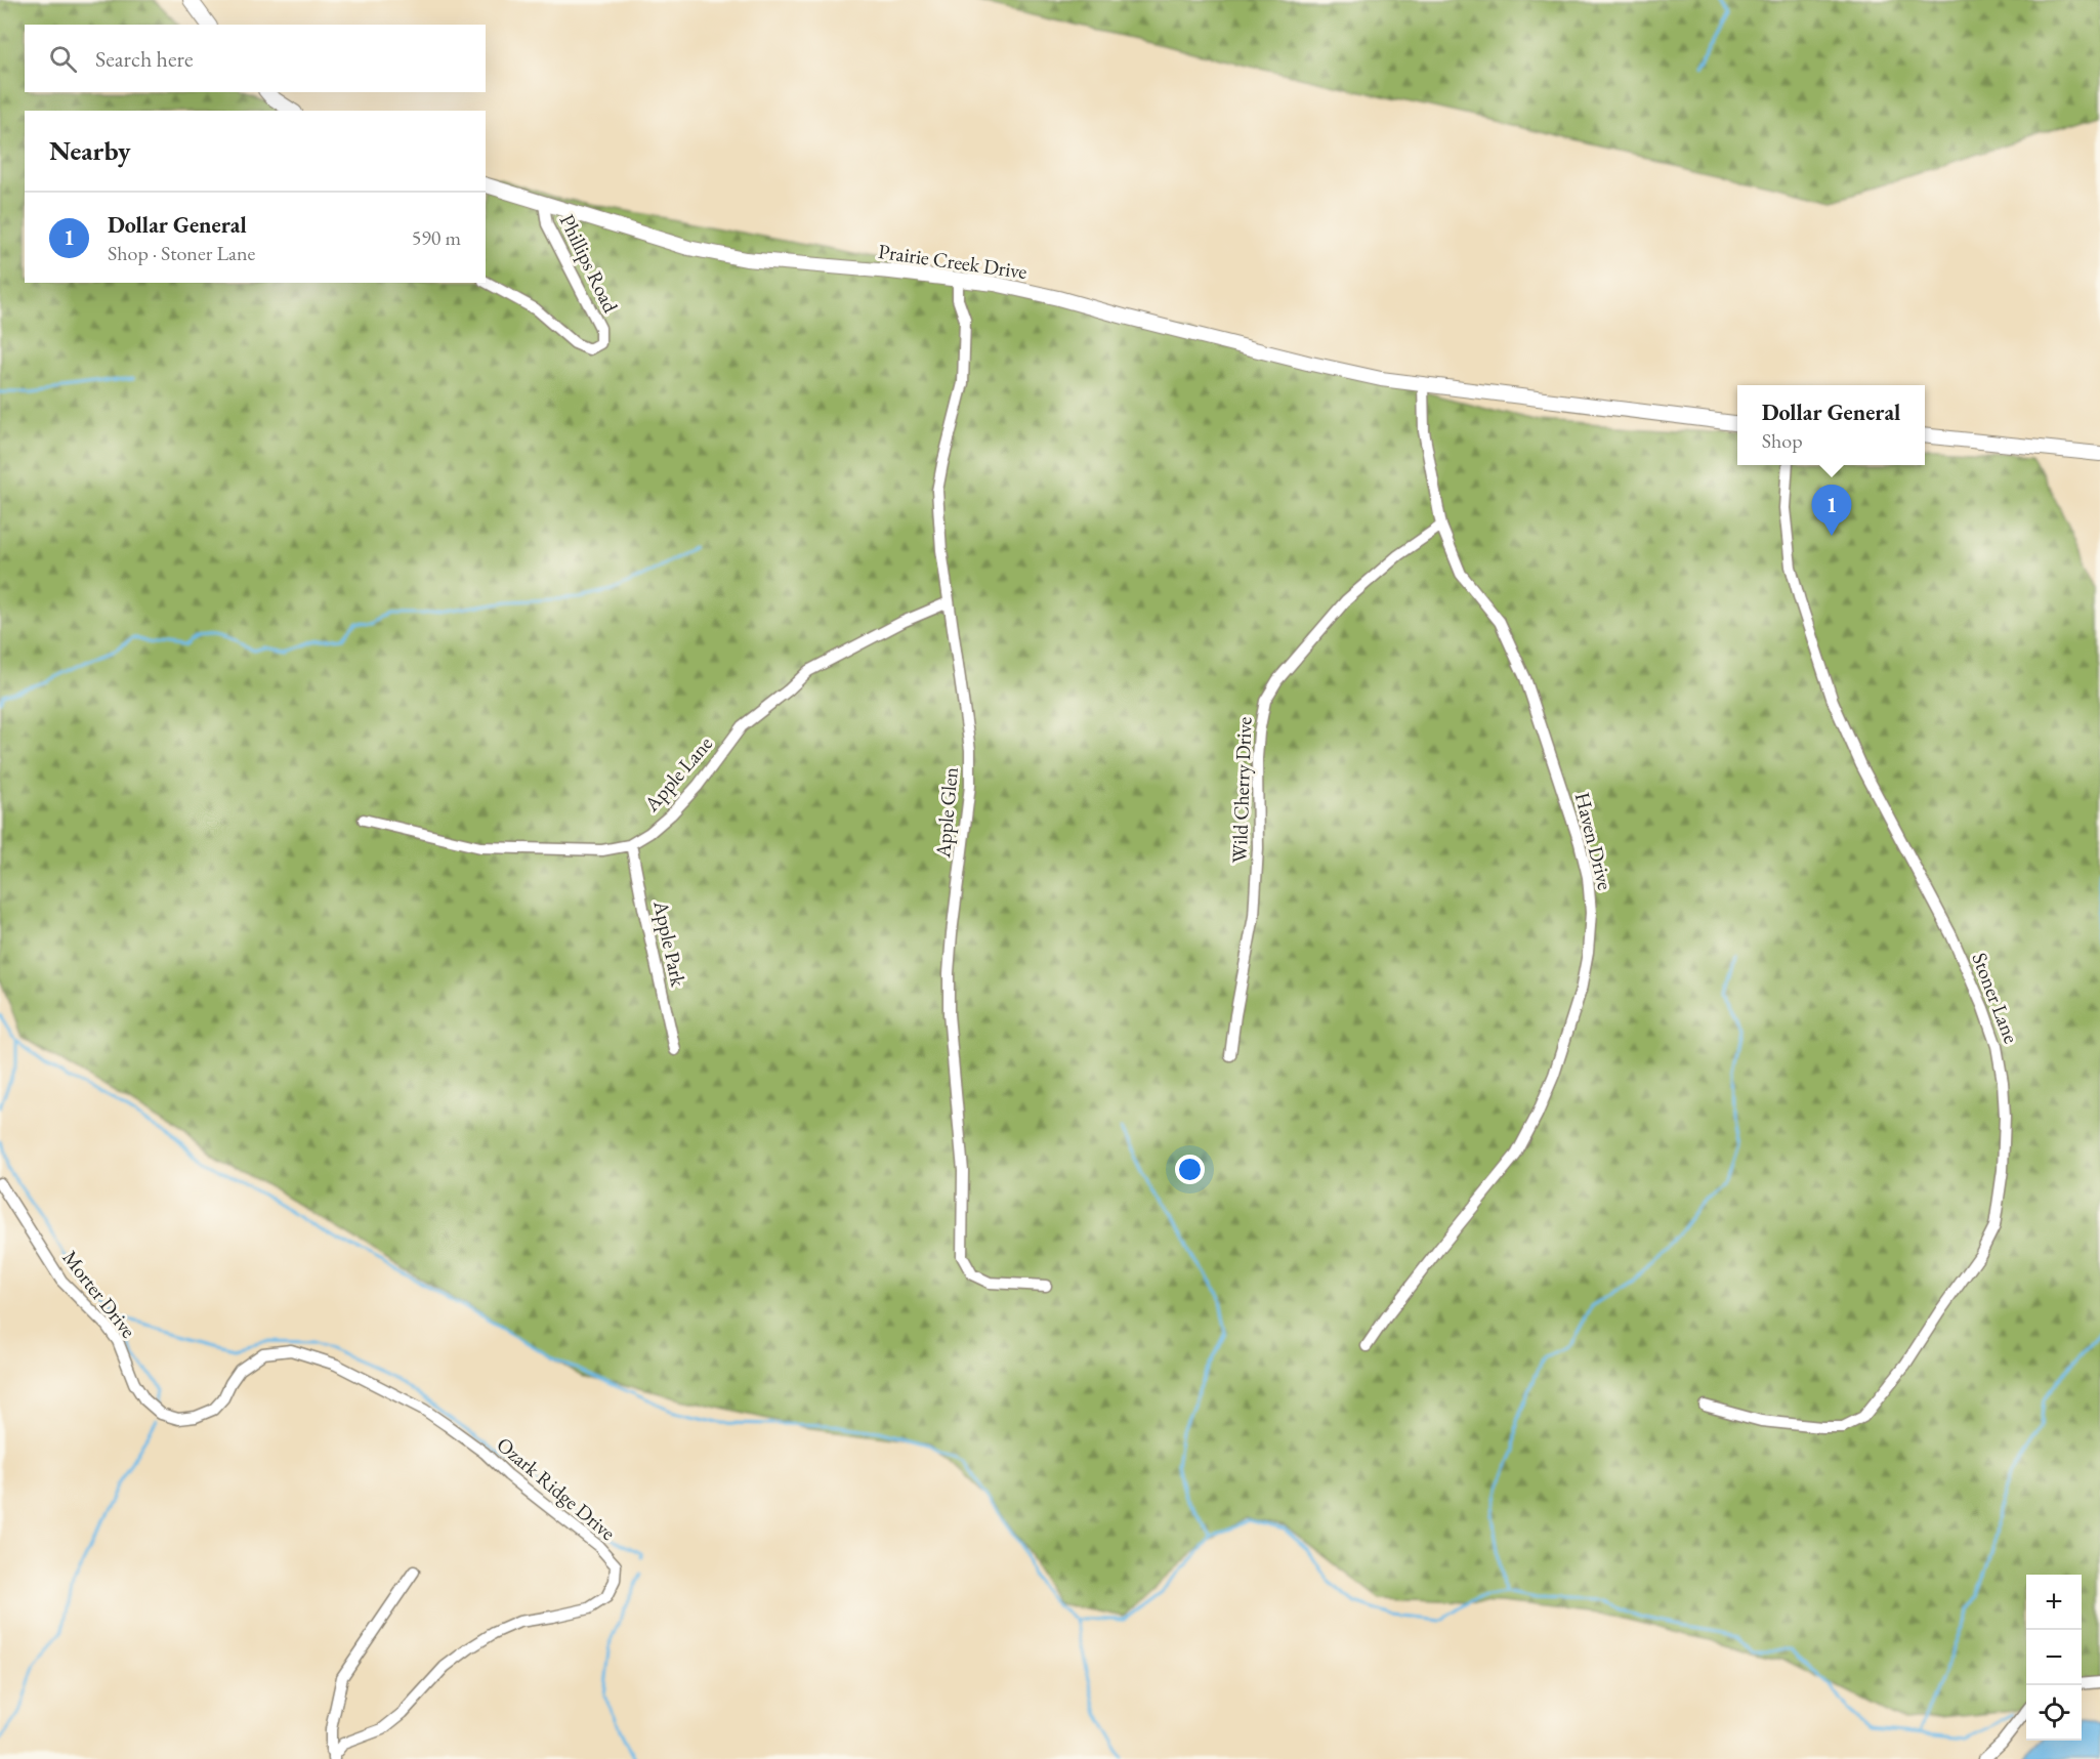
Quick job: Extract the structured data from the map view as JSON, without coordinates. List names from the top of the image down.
{
  "streets": {
    "main road": ["Prairie Creek Drive"],
    "street": [
      "Phillips Road",
      "Apple Lane",
      "Wild Cherry Drive",
      "Apple Glen",
      "Haven Drive",
      "Apple Park",
      "Stoner Lane",
      "Morter Drive",
      "Ozark Ridge Drive"
    ]
  },
  "crossings": [
    ["Prairie Creek Drive", "Phillips Road"],
    ["Prairie Creek Drive", "Apple Glen"],
    ["Prairie Creek Drive", "Haven Drive"],
    ["Apple Lane", "Apple Glen"],
    ["Apple Lane", "Apple Park"],
    ["Wild Cherry Drive", "Haven Drive"],
    ["Morter Drive", "Ozark Ridge Drive"]
  ],
  "page": {
    "search": "Search here",
    "heading": "Nearby",
    "list": [
      {
        "mark": "1",
        "name": "Dollar General",
        "note": "Shop · Stoner Lane",
        "value": "590 m"
      }
    ],
    "popup": ["Dollar General", "Shop"],
    "pins": "1",
    "map_buttons": ["+", "−"]
  }
}
